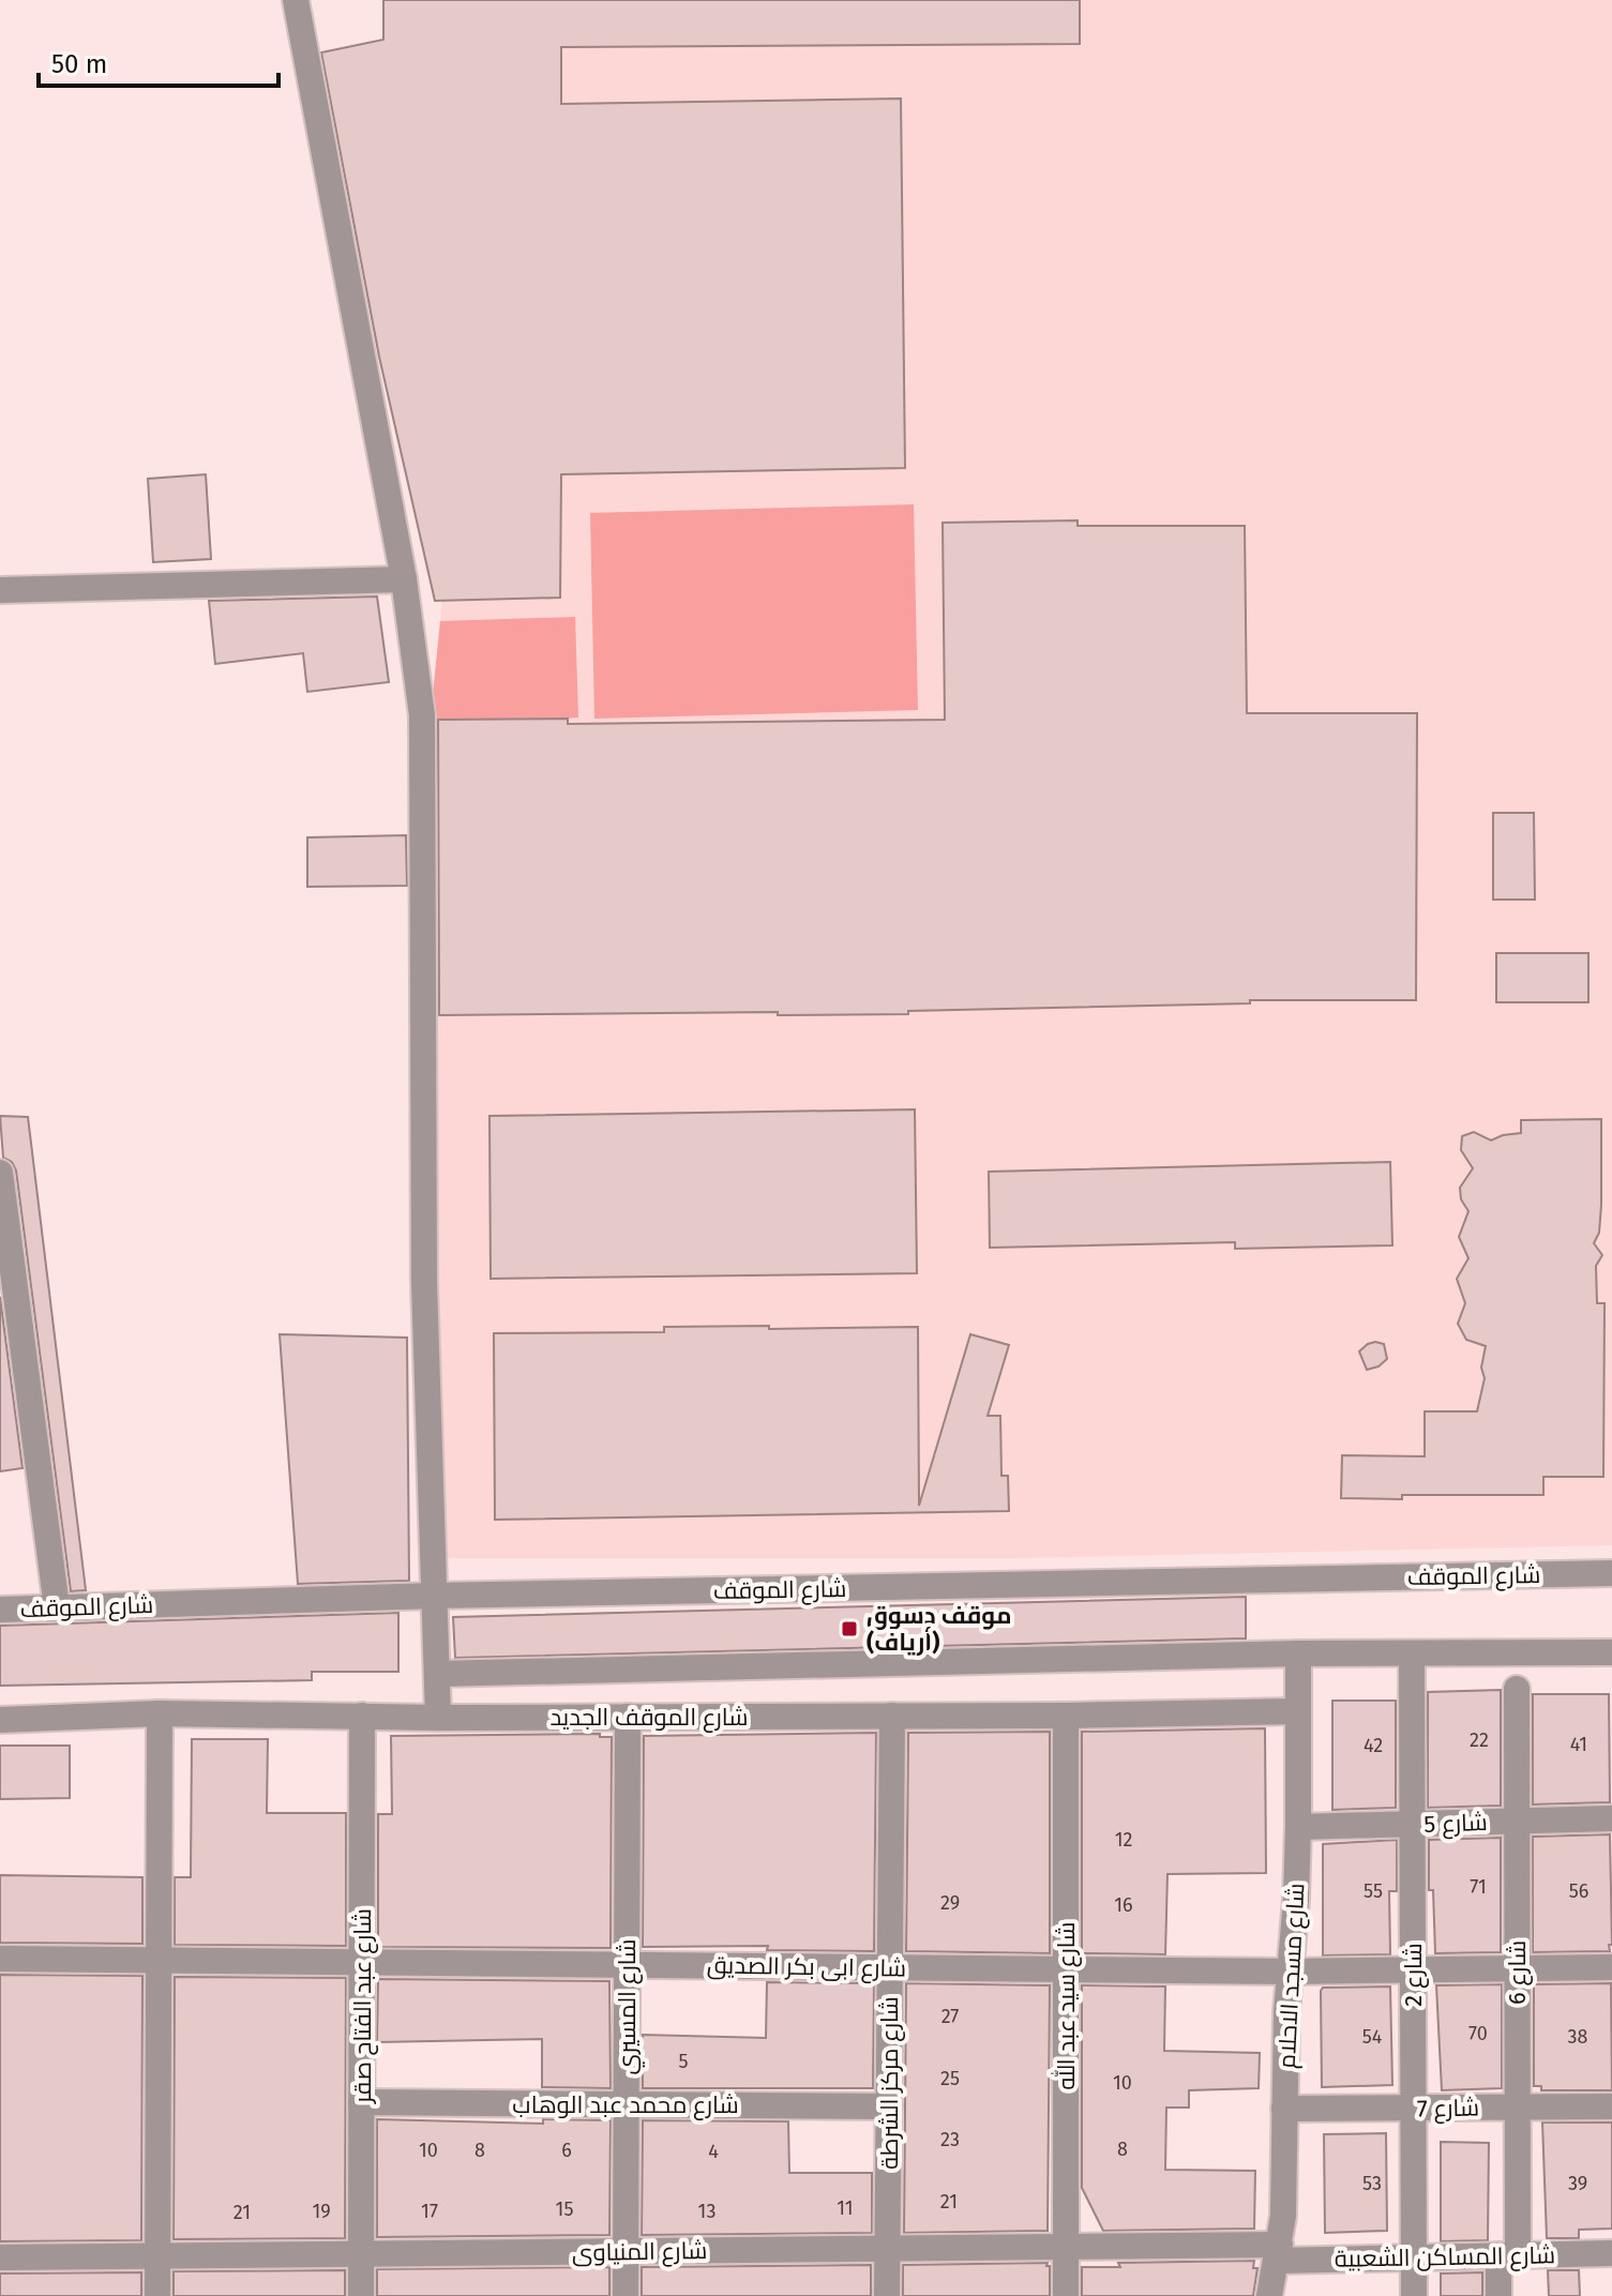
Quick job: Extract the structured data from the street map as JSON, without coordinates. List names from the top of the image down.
{
  "streets": {
    "street": [
      "شارع الموقف",
      "شارع الموقف الجديد",
      "شارع 5",
      "شارع ابى بكر الصديق",
      "شارع 6",
      "شارع 2",
      "شارع مسجد الاحلام",
      "شارع عبد الفتاح صقر",
      "شارع سيد عبد الله",
      "شارع المسيري",
      "شارع مركز الشرطة",
      "شارع محمد عبد الوهاب",
      "شارع 7",
      "شارع المنياوى",
      "شارع المساكن الشعبية"
    ]
  },
  "crossings": [
    ["شارع الموقف الجديد", "شارع مسجد الاحلام"],
    ["شارع الموقف الجديد", "شارع عبد الفتاح صقر"],
    ["شارع الموقف الجديد", "شارع سيد عبد الله"],
    ["شارع الموقف الجديد", "شارع المسيري"],
    ["شارع الموقف الجديد", "شارع مركز الشرطة"],
    ["شارع 5", "شارع 6"],
    ["شارع 5", "شارع 2"],
    ["شارع 5", "شارع مسجد الاحلام"],
    ["شارع ابى بكر الصديق", "شارع 6"],
    ["شارع ابى بكر الصديق", "شارع 2"],
    ["شارع ابى بكر الصديق", "شارع مسجد الاحلام"],
    ["شارع ابى بكر الصديق", "شارع عبد الفتاح صقر"],
    ["شارع ابى بكر الصديق", "شارع سيد عبد الله"],
    ["شارع ابى بكر الصديق", "شارع المسيري"],
    ["شارع ابى بكر الصديق", "شارع مركز الشرطة"],
    ["شارع 6", "شارع 7"],
    ["شارع 6", "شارع المساكن الشعبية"],
    ["شارع 2", "شارع 7"],
    ["شارع 2", "شارع المساكن الشعبية"],
    ["شارع مسجد الاحلام", "شارع 7"],
    ["شارع مسجد الاحلام", "شارع المنياوى"],
    ["شارع مسجد الاحلام", "شارع المساكن الشعبية"],
    ["شارع عبد الفتاح صقر", "شارع محمد عبد الوهاب"],
    ["شارع عبد الفتاح صقر", "شارع المنياوى"],
    ["شارع سيد عبد الله", "شارع المنياوى"],
    ["شارع المسيري", "شارع محمد عبد الوهاب"],
    ["شارع المسيري", "شارع المنياوى"],
    ["شارع مركز الشرطة", "شارع محمد عبد الوهاب"],
    ["شارع مركز الشرطة", "شارع المنياوى"],
    ["شارع المنياوى", "شارع المساكن الشعبية"]
  ],
  "places": {
    "transit": ["موقف دسوق (أرياف)"]
  },
  "house_numbers": [
    "22",
    "41",
    "42",
    "12",
    "71",
    "55",
    "56",
    "29",
    "16",
    "27",
    "70",
    "54",
    "38",
    "5",
    "25",
    "10",
    "23",
    "8",
    "10",
    "8",
    "6",
    "4",
    "53",
    "39",
    "21",
    "11",
    "15",
    "19",
    "17",
    "13",
    "21"
  ],
  "scale_bar": "50 m"
}
